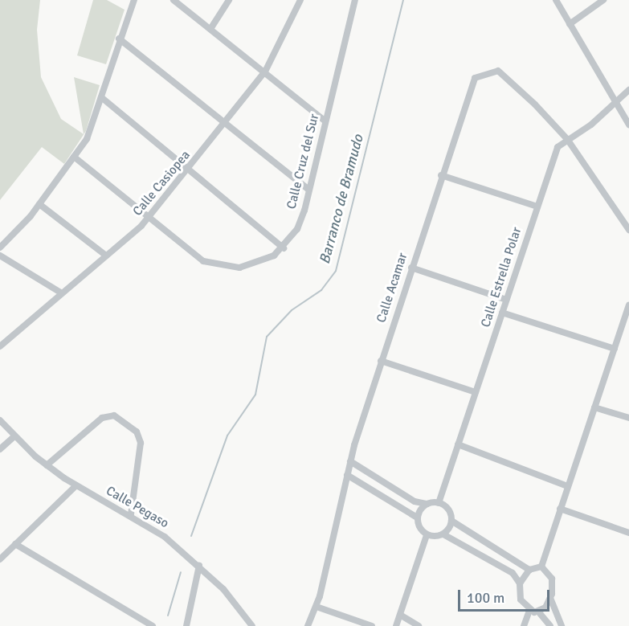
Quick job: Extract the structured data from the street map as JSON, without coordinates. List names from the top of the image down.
{
  "streets": {
    "street": [
      "Calle Cruz del Sur",
      "Calle Casiopea",
      "Calle Estrella Polar",
      "Calle Acamar",
      "Calle Pegaso"
    ]
  },
  "crossings": [
    ["Calle Cruz del Sur", "Calle Casiopea"],
    ["Calle Estrella Polar", "Calle Acamar"]
  ],
  "water": ["Barranco de Bramudo"],
  "scale_bar": "100 m"
}
